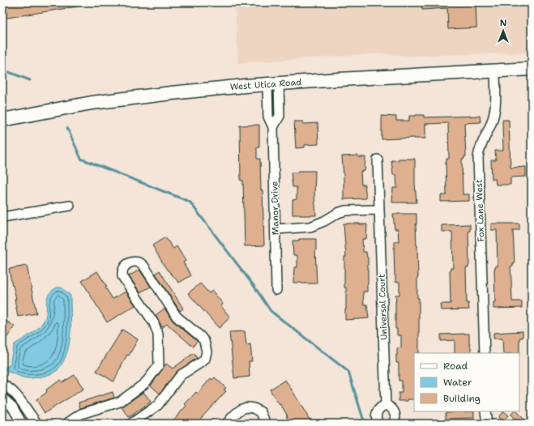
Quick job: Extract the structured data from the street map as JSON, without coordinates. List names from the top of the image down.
{
  "streets": {
    "street": [
      "West Utica Road",
      "Manor Drive",
      "Fox Lane West",
      "Universal Court"
    ]
  },
  "crossings": [
    ["West Utica Road", "Manor Drive"],
    ["West Utica Road", "Fox Lane West"]
  ],
  "legend": ["Road", "Water", "Building"],
  "north": "top"
}
